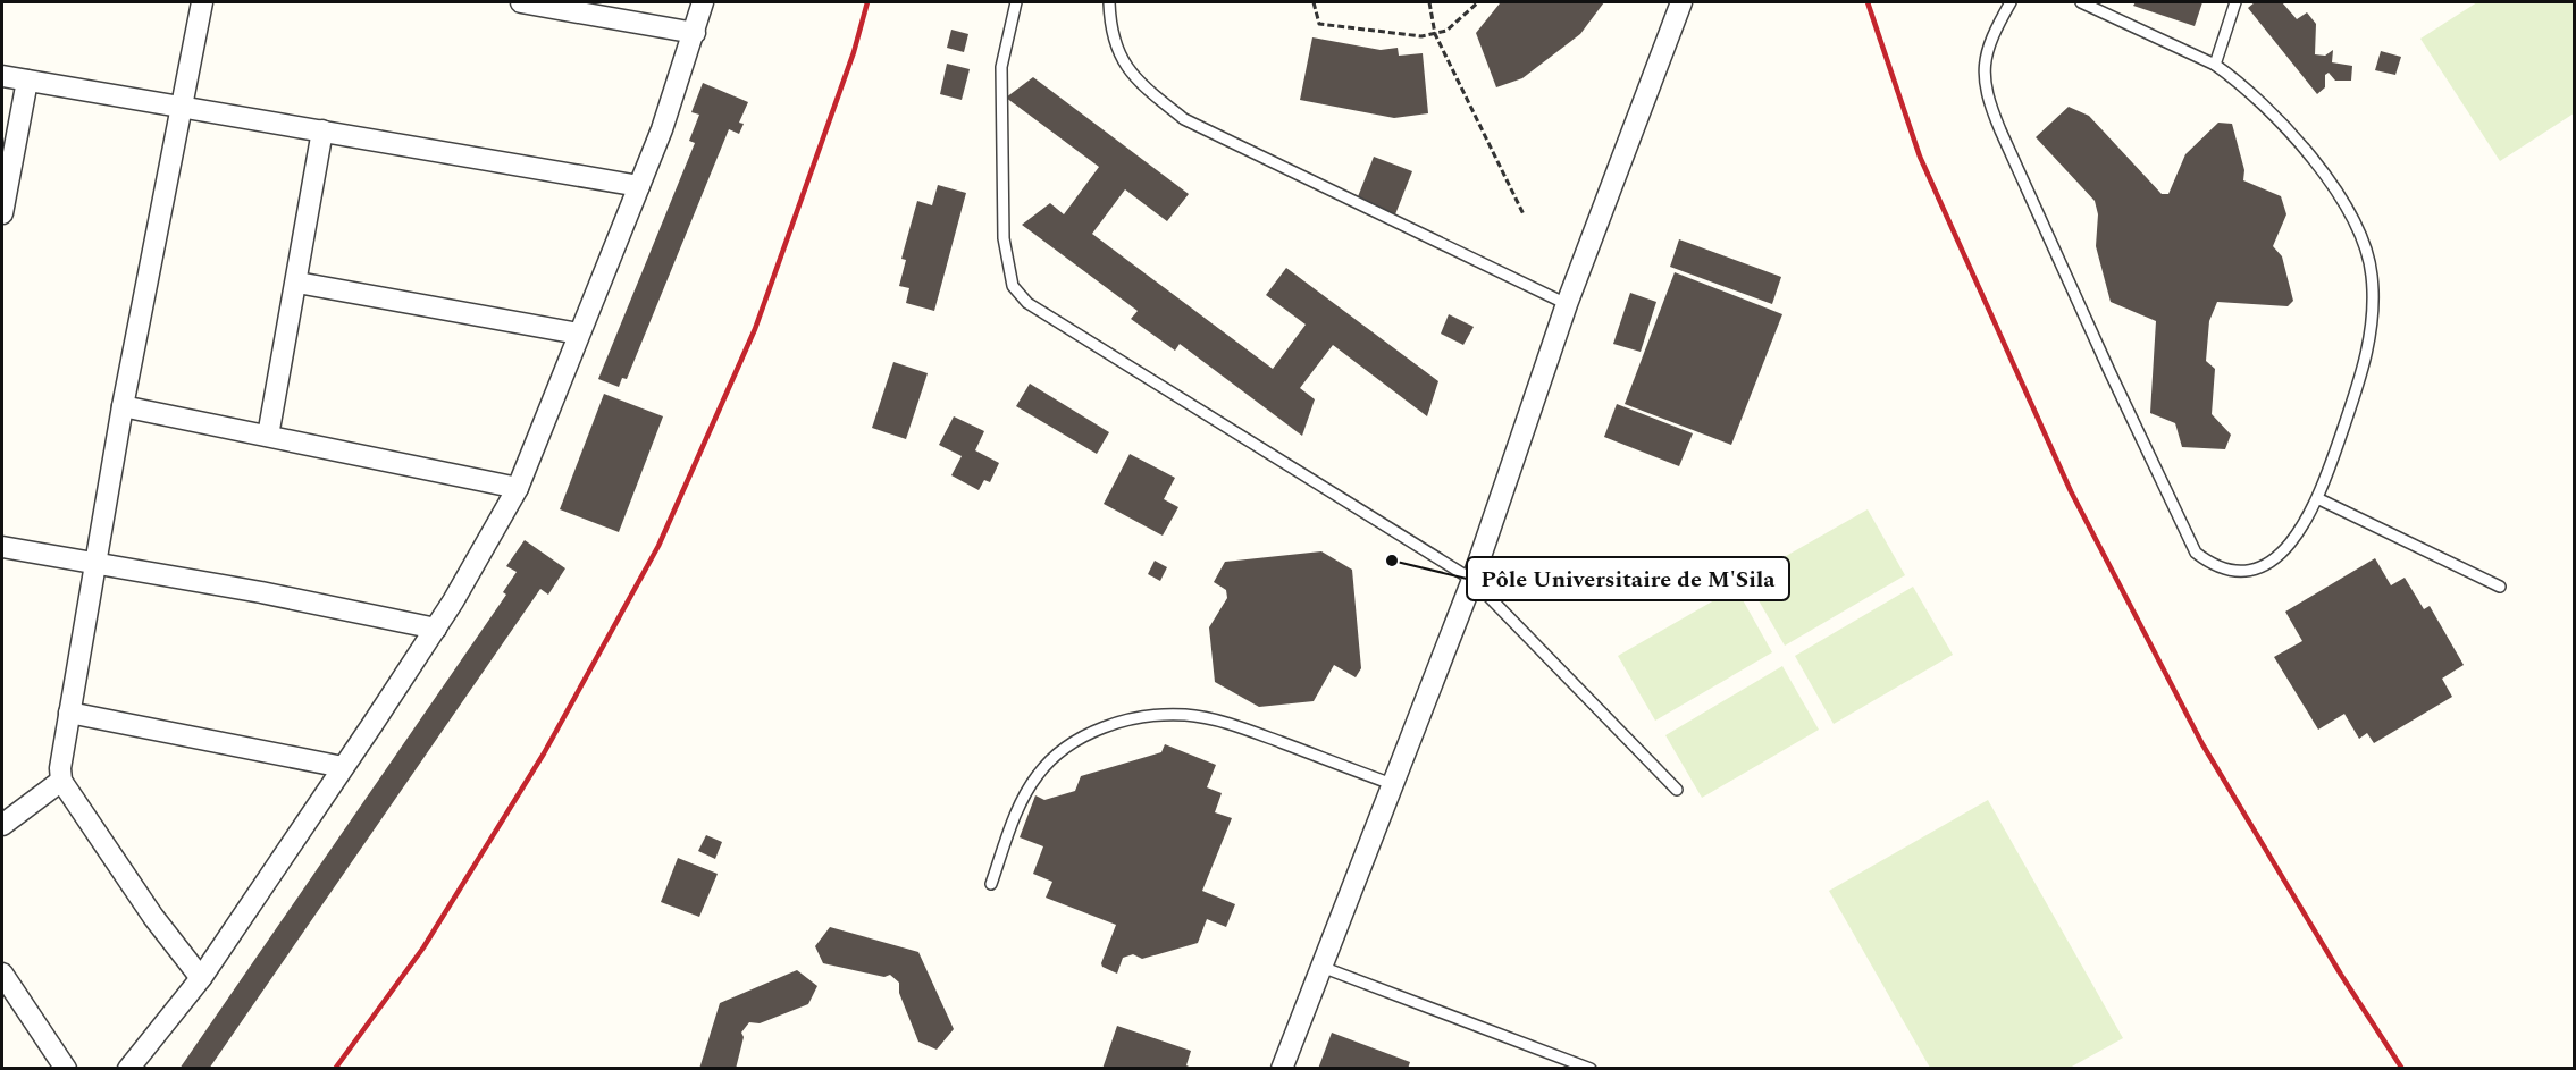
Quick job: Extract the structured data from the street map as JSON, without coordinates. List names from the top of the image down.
{
  "places": ["Pôle Universitaire de M'Sila"]
}
